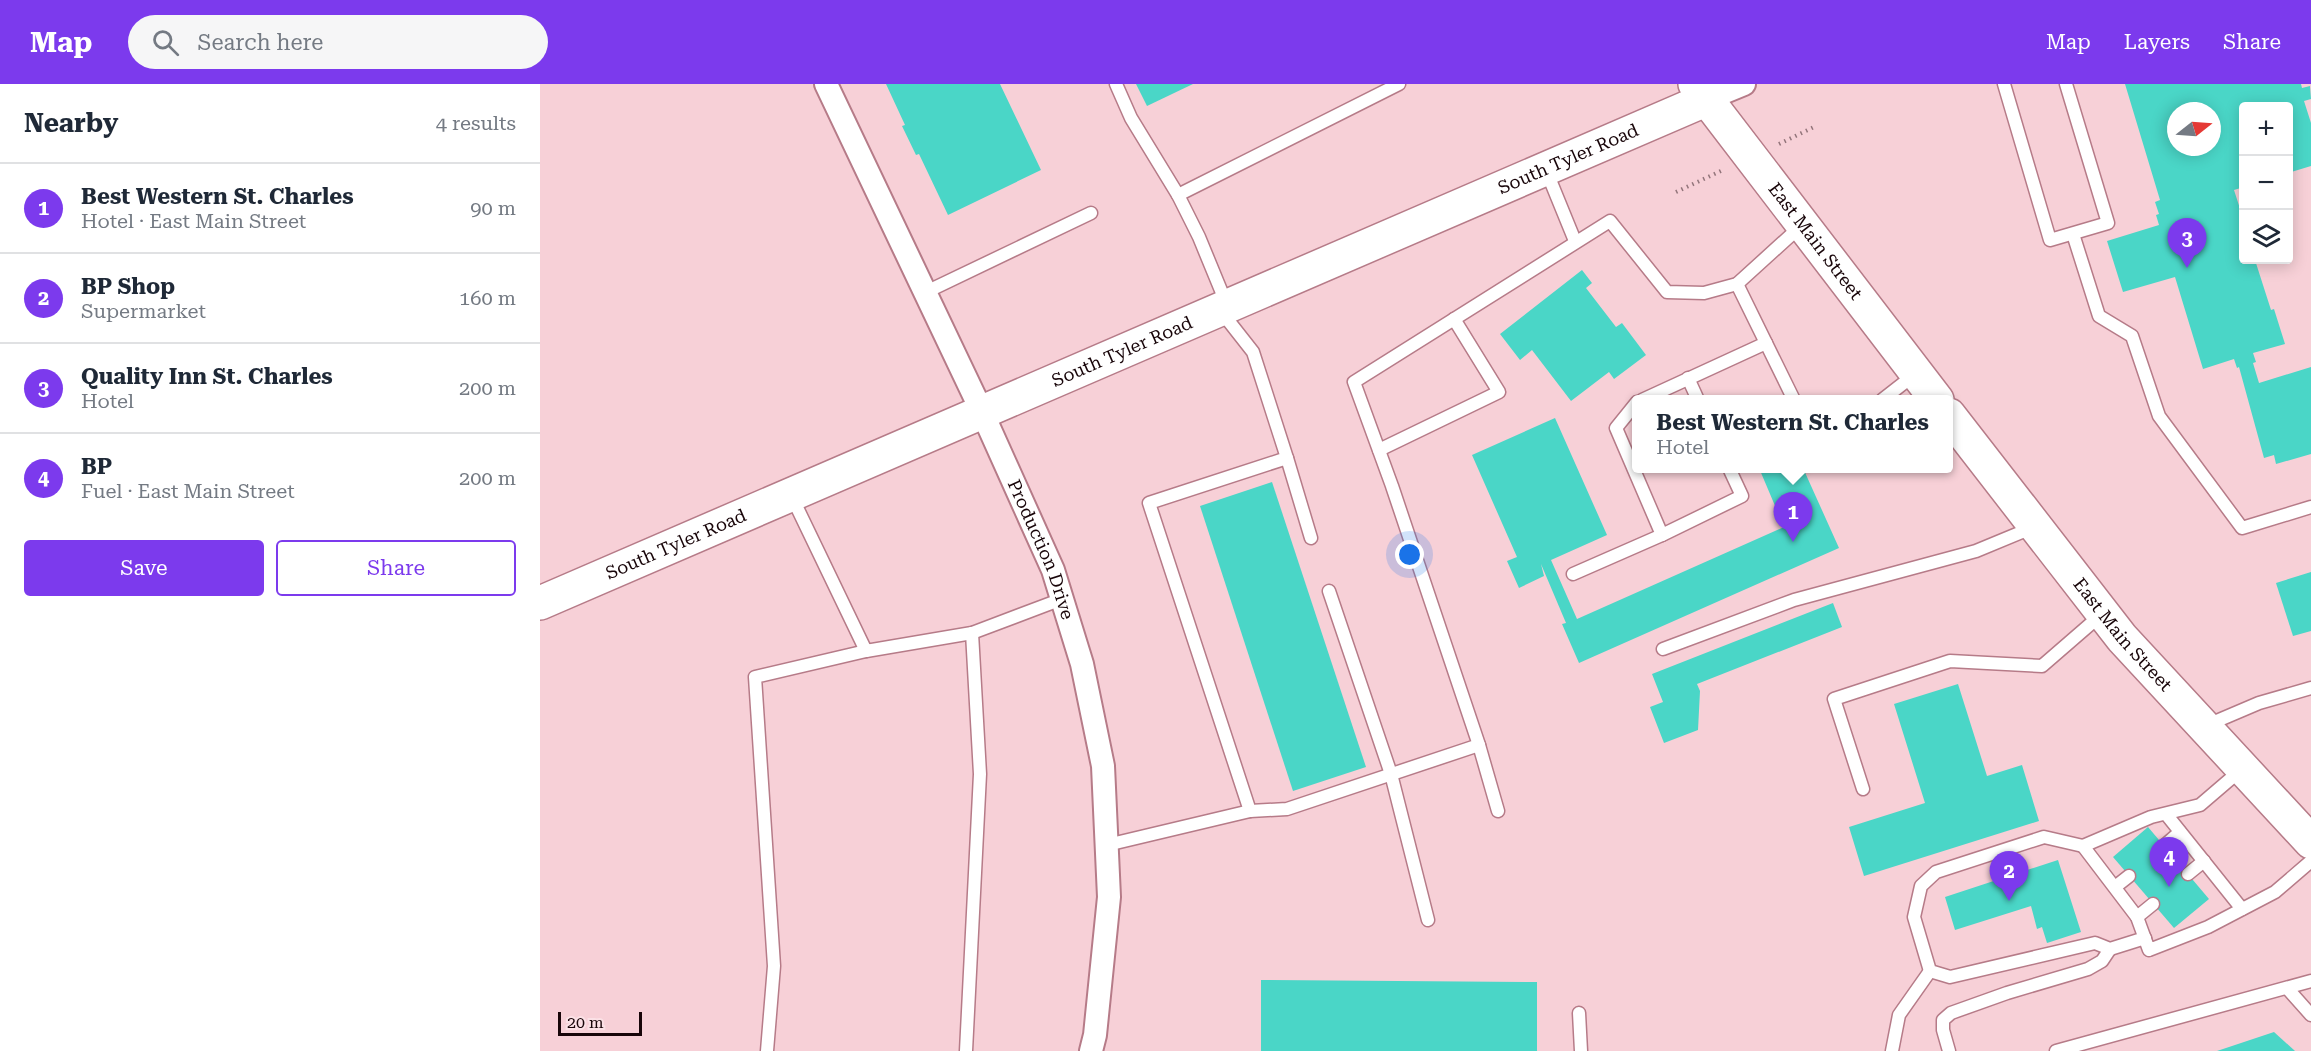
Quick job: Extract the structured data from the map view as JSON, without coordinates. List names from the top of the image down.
{
  "streets": {
    "street": ["South Tyler Road", "East Main Street", "Production Drive"]
  },
  "crossings": [
    ["South Tyler Road", "East Main Street"],
    ["South Tyler Road", "Production Drive"]
  ],
  "scale_bar": "20 m",
  "north": "right",
  "page": {
    "header": "Map",
    "search": "Search here",
    "nav": ["Map", "Layers", "Share"],
    "heading": ["Nearby", "4 results"],
    "map_buttons": ["+", "−"],
    "list": [
      {
        "mark": "1",
        "name": "Best Western St. Charles",
        "note": "Hotel · East Main Street",
        "value": "90 m"
      },
      {
        "mark": "2",
        "name": "BP Shop",
        "note": "Supermarket",
        "value": "160 m"
      },
      {
        "mark": "3",
        "name": "Quality Inn St. Charles",
        "note": "Hotel",
        "value": "200 m"
      },
      {
        "mark": "4",
        "name": "BP",
        "note": "Fuel · East Main Street",
        "value": "200 m"
      }
    ],
    "pins": [
      "3",
      "1",
      "4",
      "2"
    ],
    "popup": ["Best Western St. Charles", "Hotel"],
    "buttons": ["Save", "Share"],
    "scale": "20 m"
  }
}
